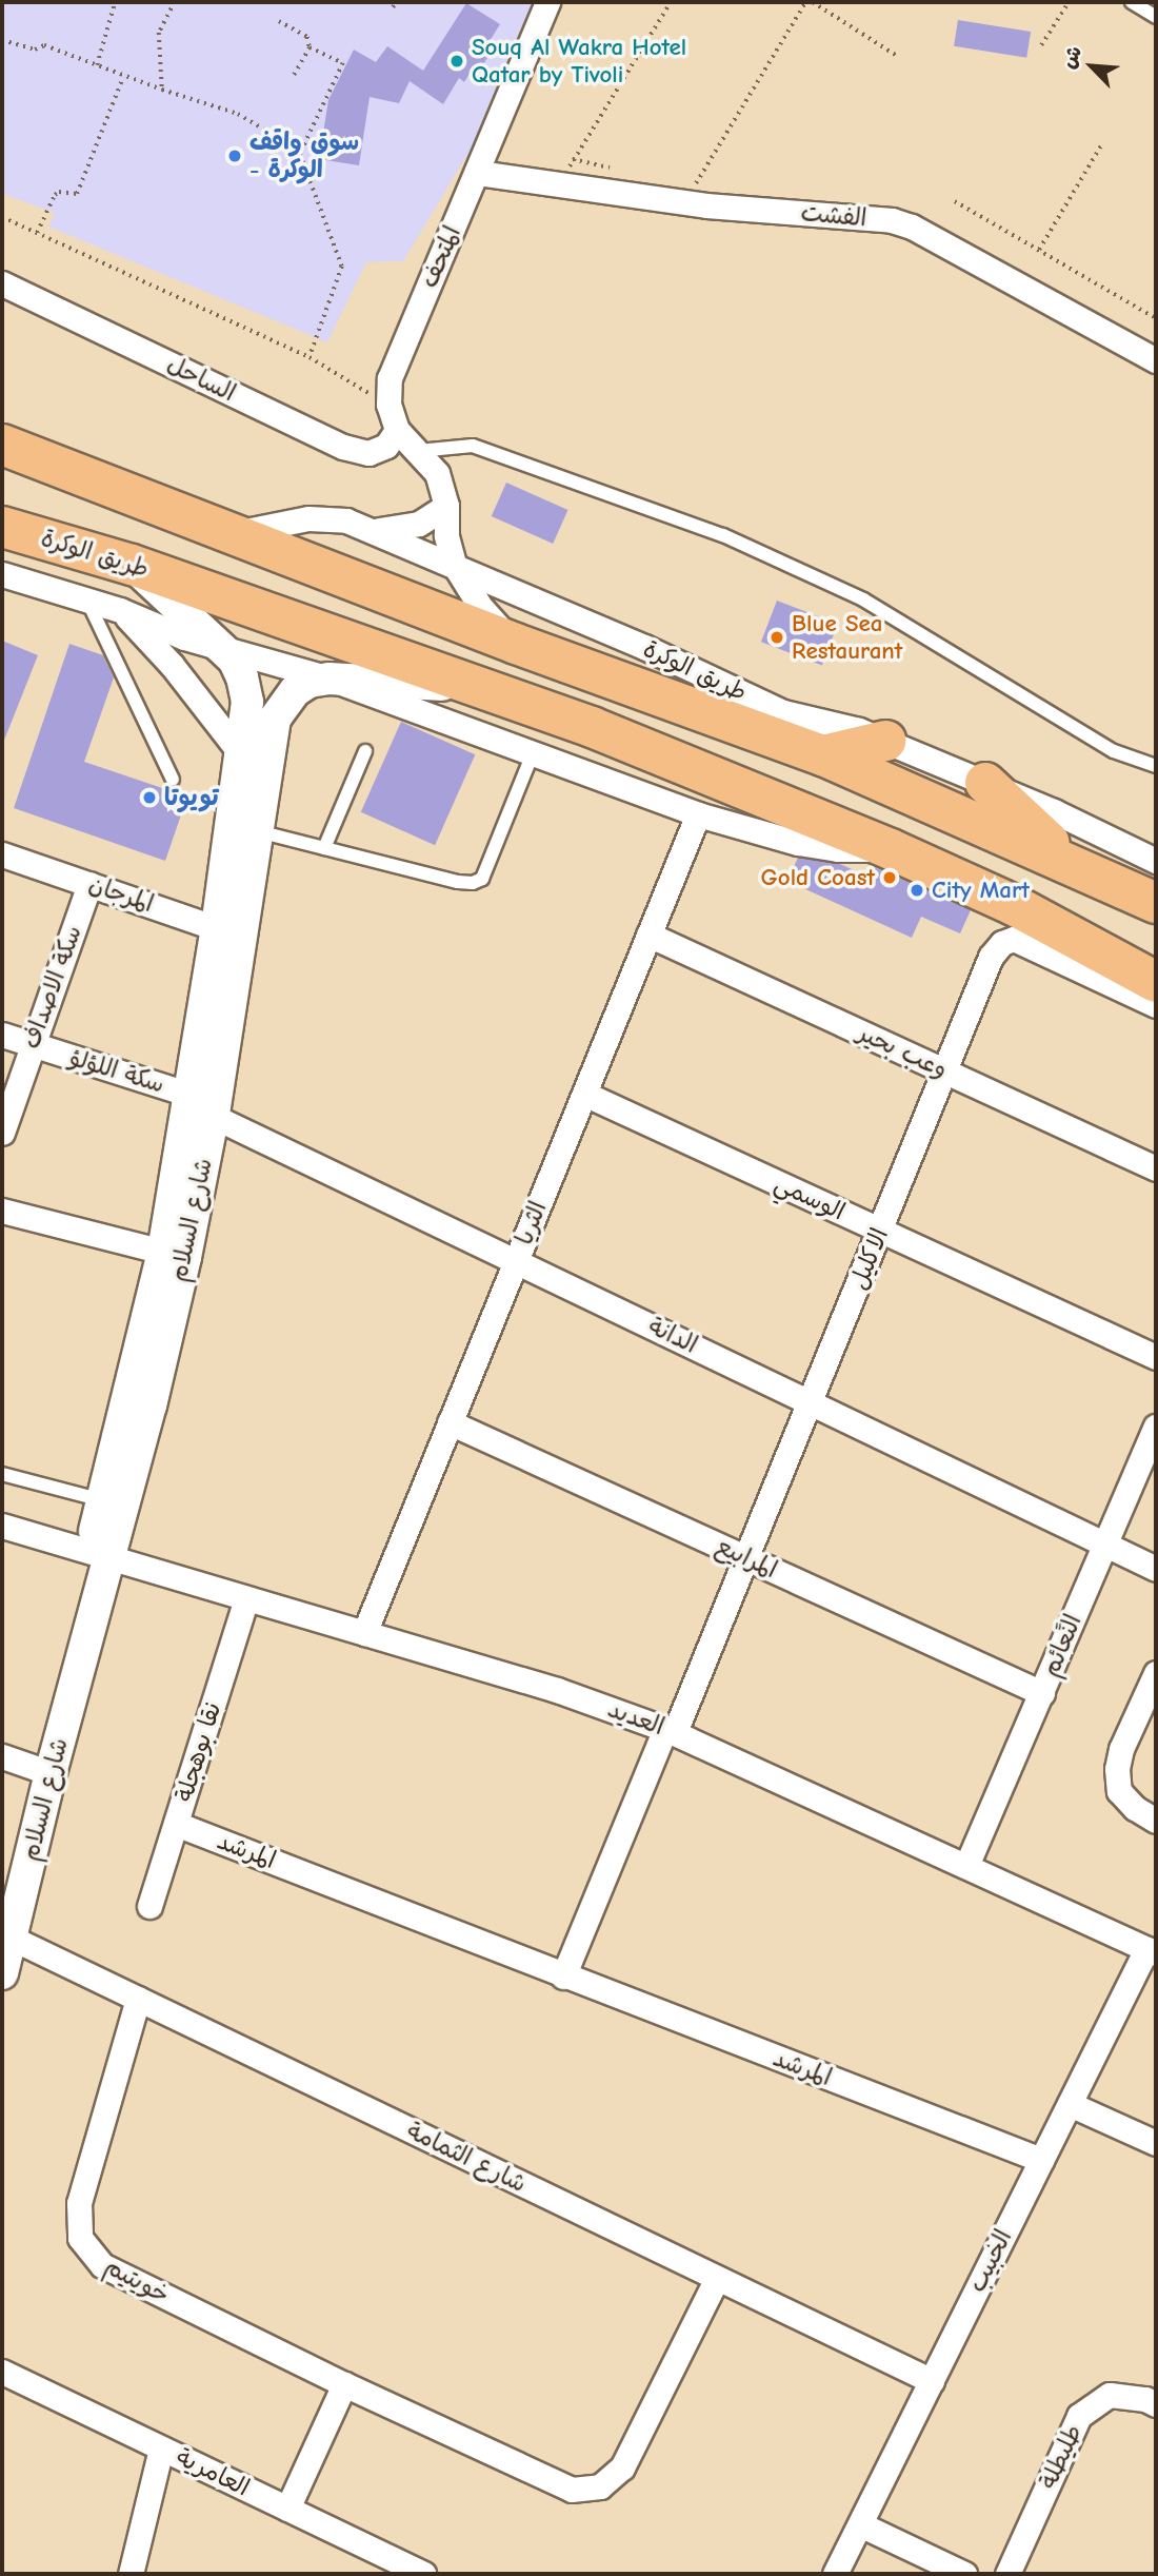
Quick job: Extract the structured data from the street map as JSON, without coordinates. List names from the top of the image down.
{
  "streets": {
    "highway": ["طريق الوكرة"],
    "street": [
      "الفشت",
      "المتحف",
      "الساحل",
      "المرجان",
      "سكة الاصداف",
      "وعب بحير",
      "سكة اللؤلؤ",
      "الوسمي",
      "شارع السلام",
      "الثريا",
      "الاكليل",
      "الدانة",
      "المرابيع",
      "النًعائم",
      "العديد",
      "نقا بوهجلة",
      "المرشد",
      "شارع الثمامة",
      "الخبيب",
      "خويتيم",
      "طليطلة",
      "العامرية"
    ]
  },
  "crossings": [
    ["الفشت", "المتحف"],
    ["المتحف", "الساحل"],
    ["المتحف", "طريق الوكرة"],
    ["طريق الوكرة", "شارع السلام"],
    ["طريق الوكرة", "الثريا"],
    ["طريق الوكرة", "الاكليل"],
    ["المرجان", "سكة الاصداف"],
    ["المرجان", "شارع السلام"],
    ["سكة الاصداف", "سكة اللؤلؤ"],
    ["وعب بحير", "الثريا"],
    ["وعب بحير", "الاكليل"],
    ["سكة اللؤلؤ", "شارع السلام"],
    ["سكة اللؤلؤ", "الدانة"],
    ["الوسمي", "الثريا"],
    ["الوسمي", "الاكليل"],
    ["شارع السلام", "الدانة"],
    ["شارع السلام", "العديد"],
    ["شارع السلام", "شارع الثمامة"],
    ["الثريا", "الدانة"],
    ["الثريا", "المرابيع"],
    ["الثريا", "العديد"],
    ["الاكليل", "الدانة"],
    ["الاكليل", "المرابيع"],
    ["الاكليل", "العديد"],
    ["الدانة", "النًعائم"],
    ["المرابيع", "النًعائم"],
    ["النًعائم", "العديد"],
    ["العديد", "نقا بوهجلة"],
    ["العديد", "الخبيب"],
    ["نقا بوهجلة", "المرشد"],
    ["المرشد", "الخبيب"],
    ["شارع الثمامة", "الخبيب"],
    ["شارع الثمامة", "خويتيم"]
  ],
  "places": [
    "Souq Al Wakra Hotel Qatar by Tivoli",
    "سوق واقف - الوكرة",
    "Blue Sea Restaurant",
    "تويوتا",
    "Gold Coast",
    "City Mart"
  ],
  "north": "top left"
}
